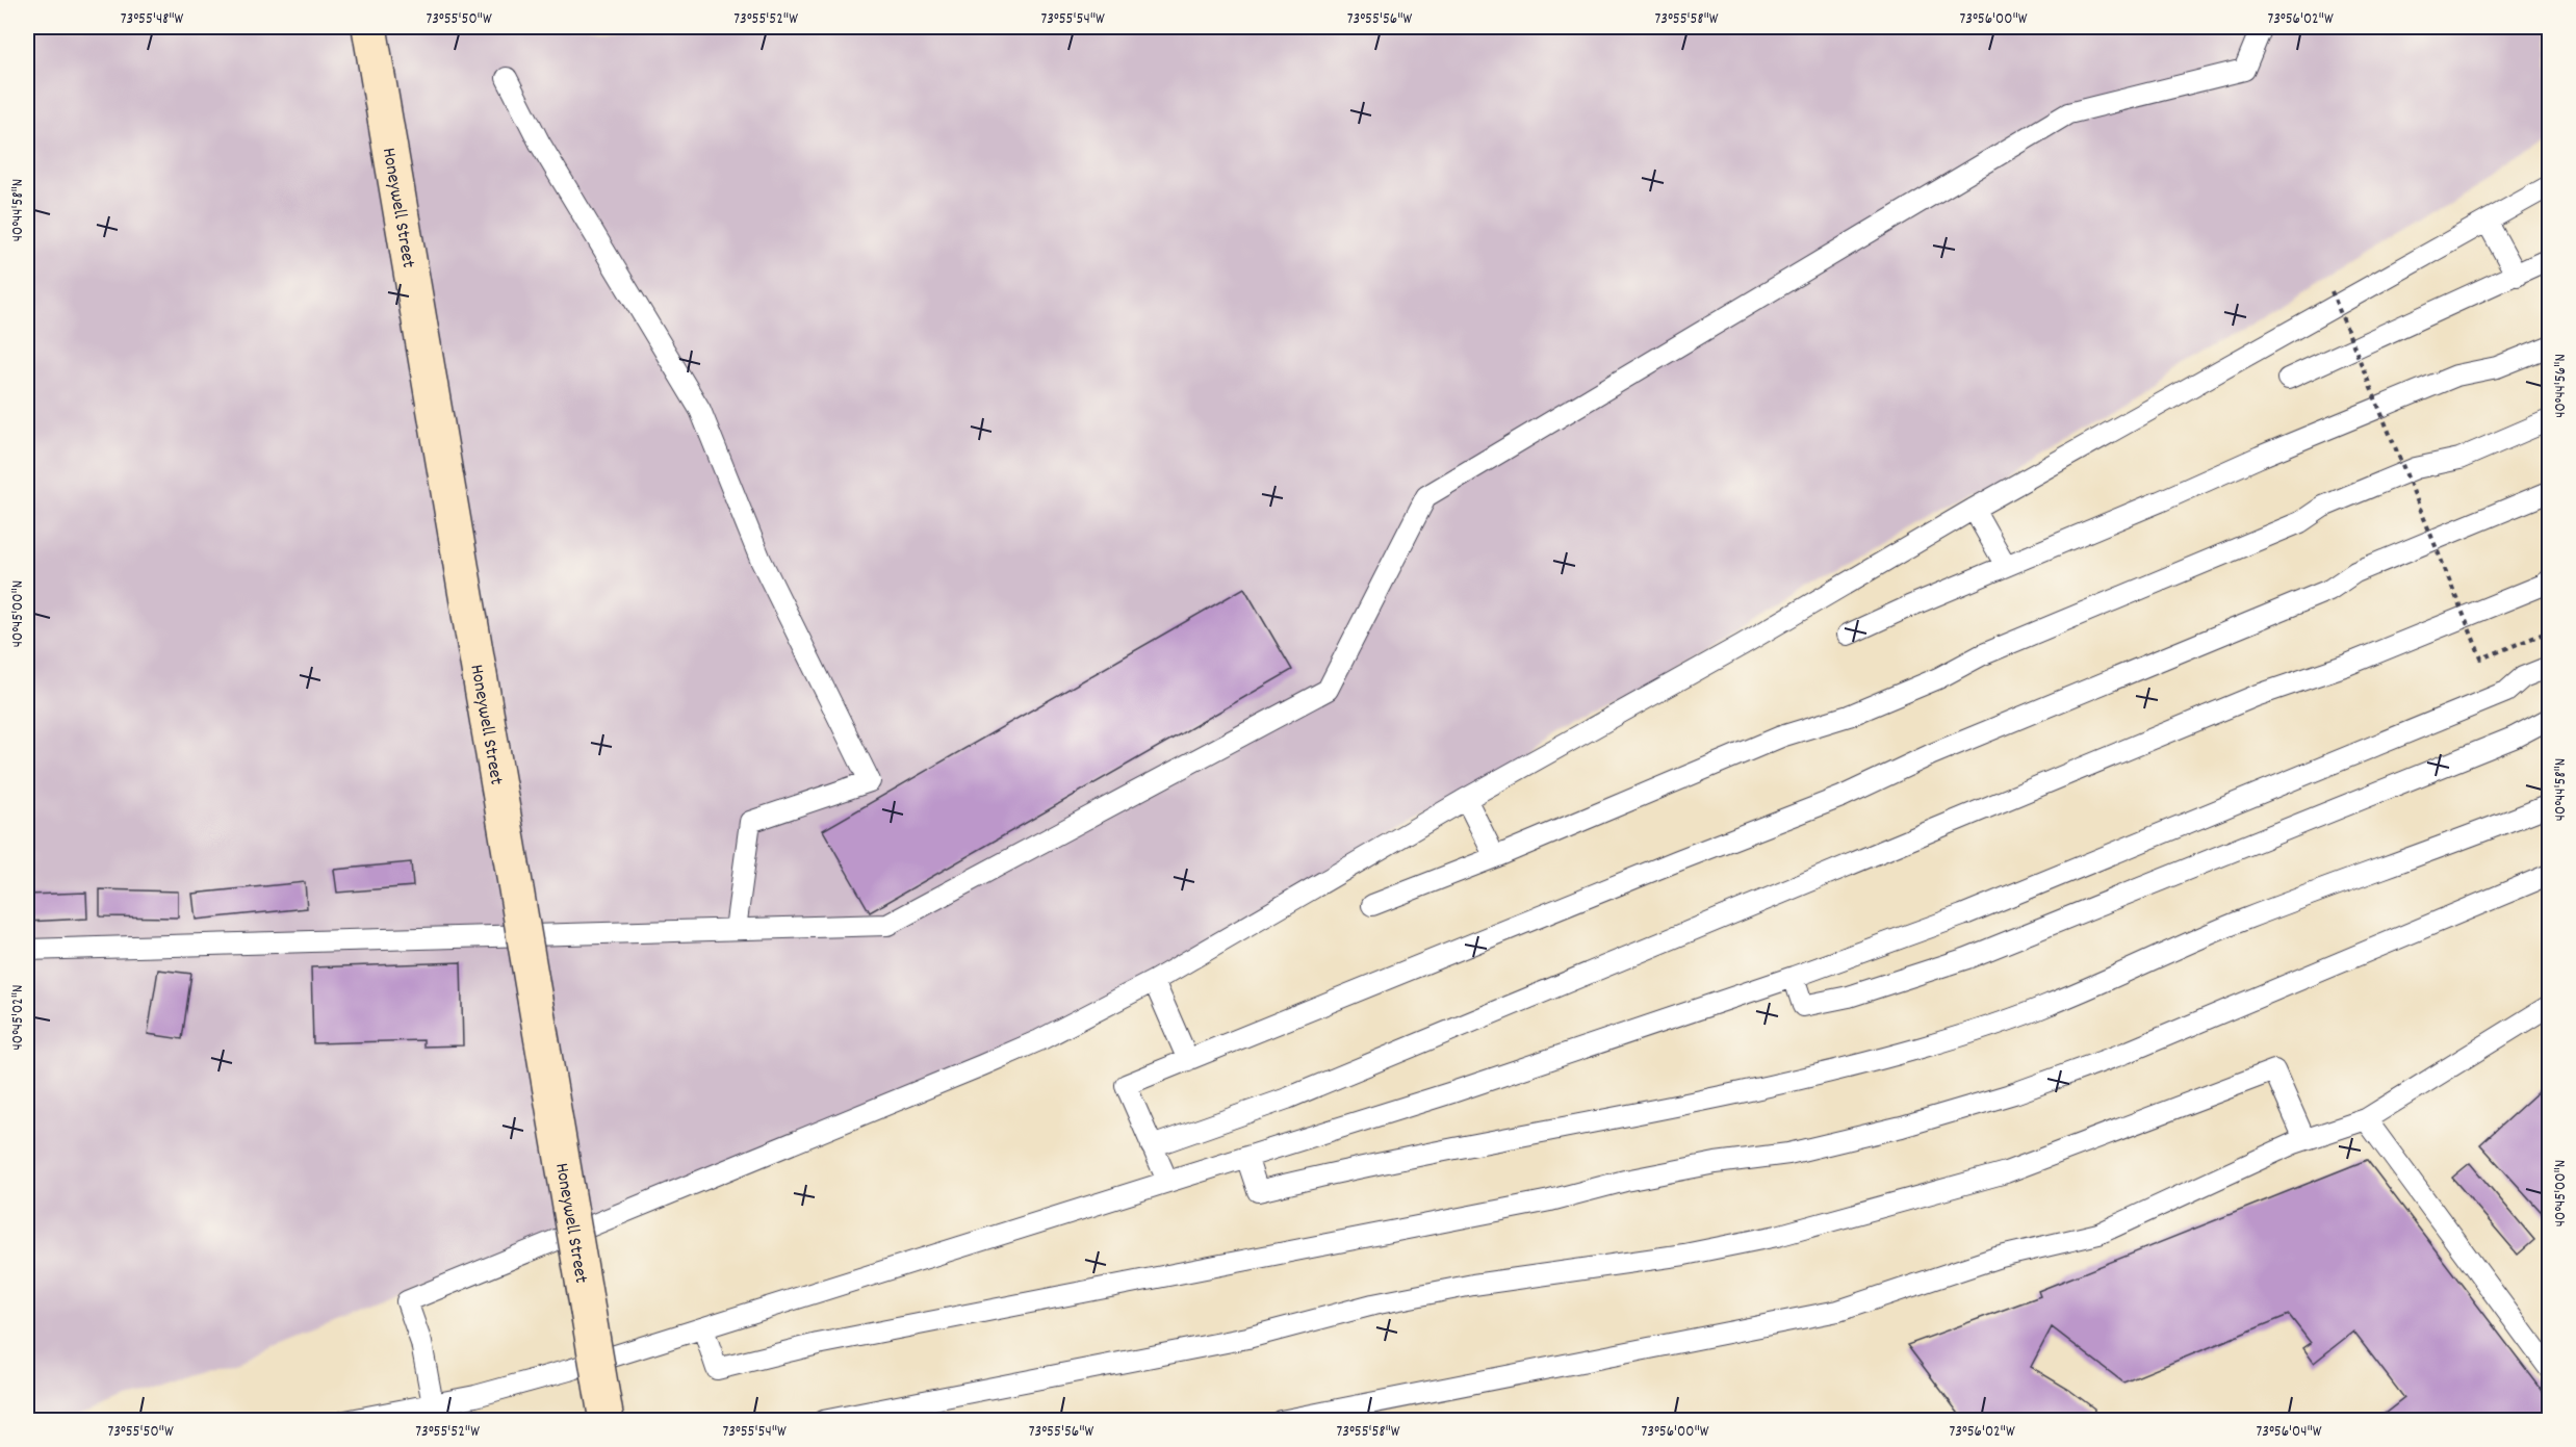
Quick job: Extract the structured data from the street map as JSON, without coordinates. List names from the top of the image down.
{
  "streets": {
    "street": ["Honeywell Street"]
  },
  "coordinates": [
    "73°55'48\"W",
    "73°55'50\"W",
    "73°55'52\"W",
    "73°55'54\"W",
    "73°55'56\"W",
    "73°55'58\"W",
    "73°56'00\"W",
    "73°56'02\"W",
    "40°44'58\"N",
    "40°44'56\"N",
    "40°45'00\"N",
    "40°45'02\"N",
    "73°56'04\"W"
  ]
}
